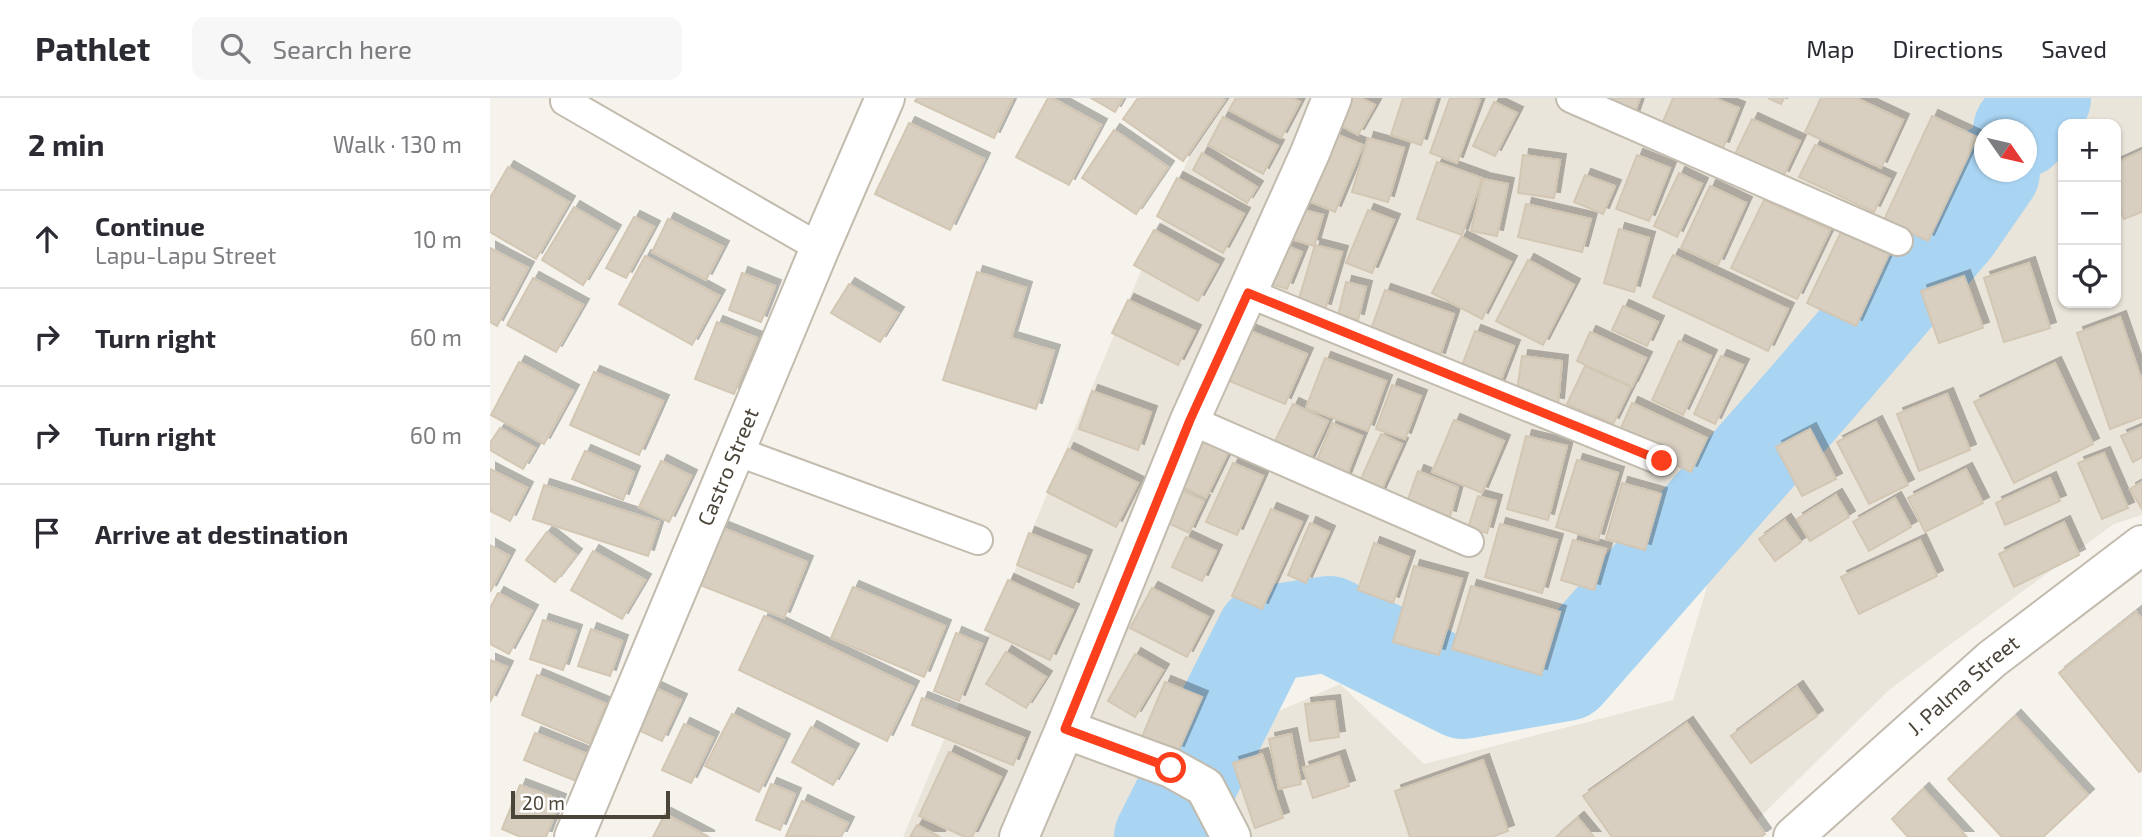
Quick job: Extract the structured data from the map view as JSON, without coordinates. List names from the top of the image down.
{
  "streets": {
    "street": ["Castro Street", "J. Palma Street"]
  },
  "scale_bar": "20 m",
  "north": "bottom right",
  "page": {
    "header": "Pathlet",
    "search": "Search here",
    "nav": ["Map", "Directions", "Saved"],
    "heading": ["2 min", "Walk · 130 m"],
    "map_buttons": ["+", "−"],
    "list": [
      ["Continue", "Lapu-Lapu Street", "10 m"],
      ["Turn right", "60 m"],
      ["Turn right", "60 m"],
      "Arrive at destination"
    ],
    "scale": "20 m"
  }
}
